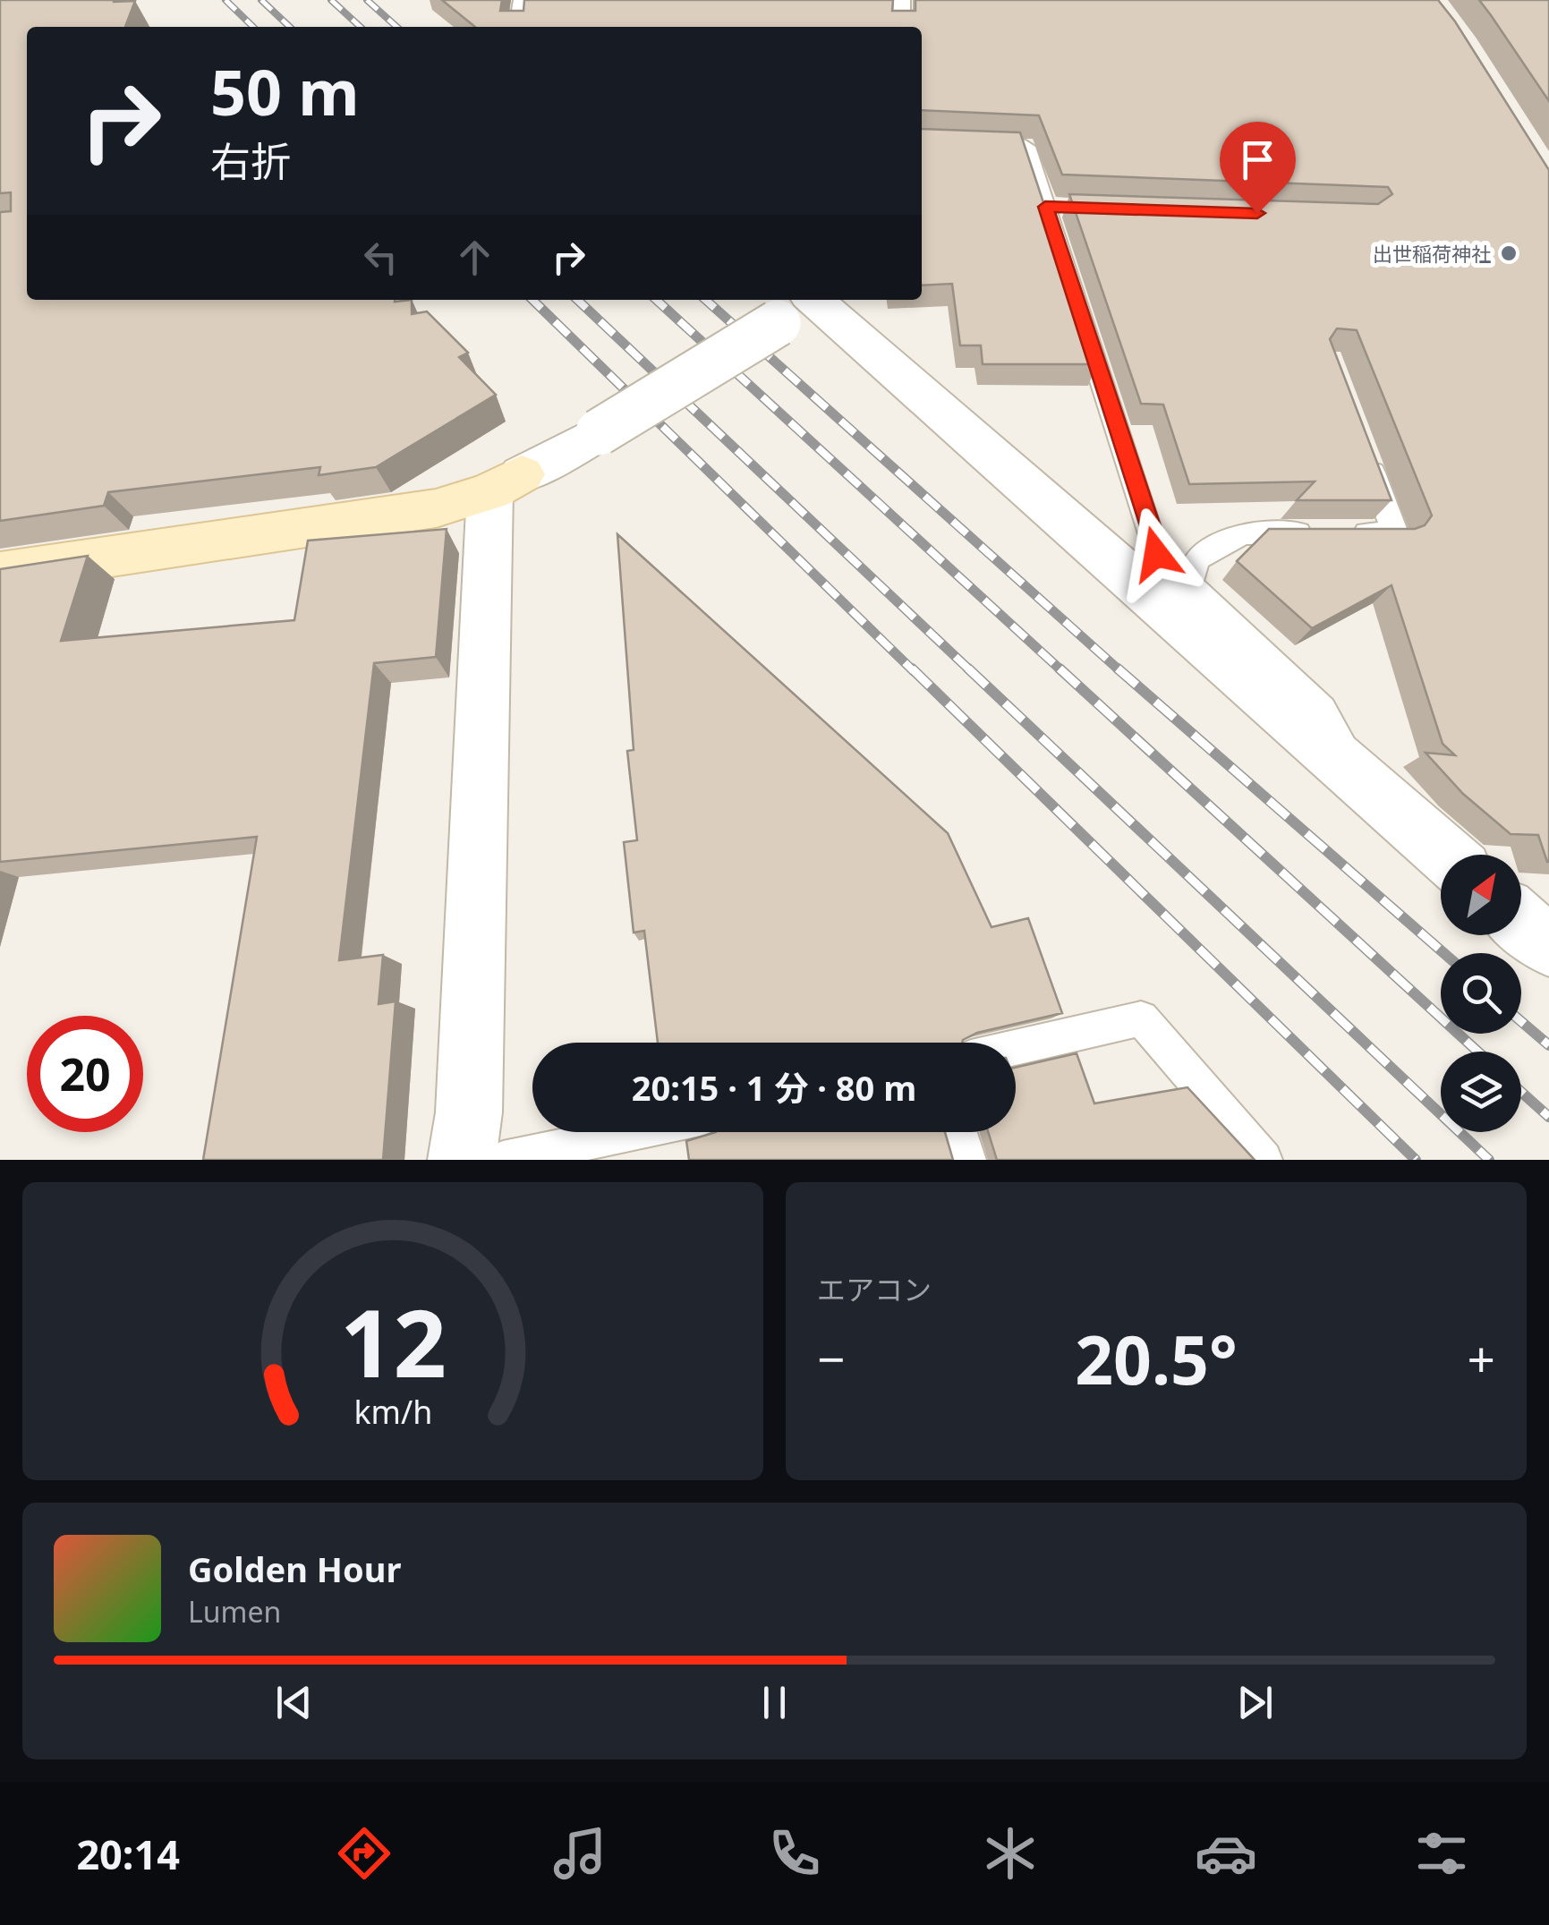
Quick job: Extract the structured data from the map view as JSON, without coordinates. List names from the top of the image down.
{
  "places": ["出世稲荷神社"],
  "north": "top right",
  "page": {
    "turn": ["50 m", "右折"],
    "limit": "20",
    "trip": "20:15 · 1 分 · 80 m",
    "tile": "エアコン",
    "heat": ["−", "20.5°", "+"],
    "song": ["Golden Hour", "Lumen"],
    "tabs": "20:14",
    "gauge": ["12", "km/h"]
  }
}
